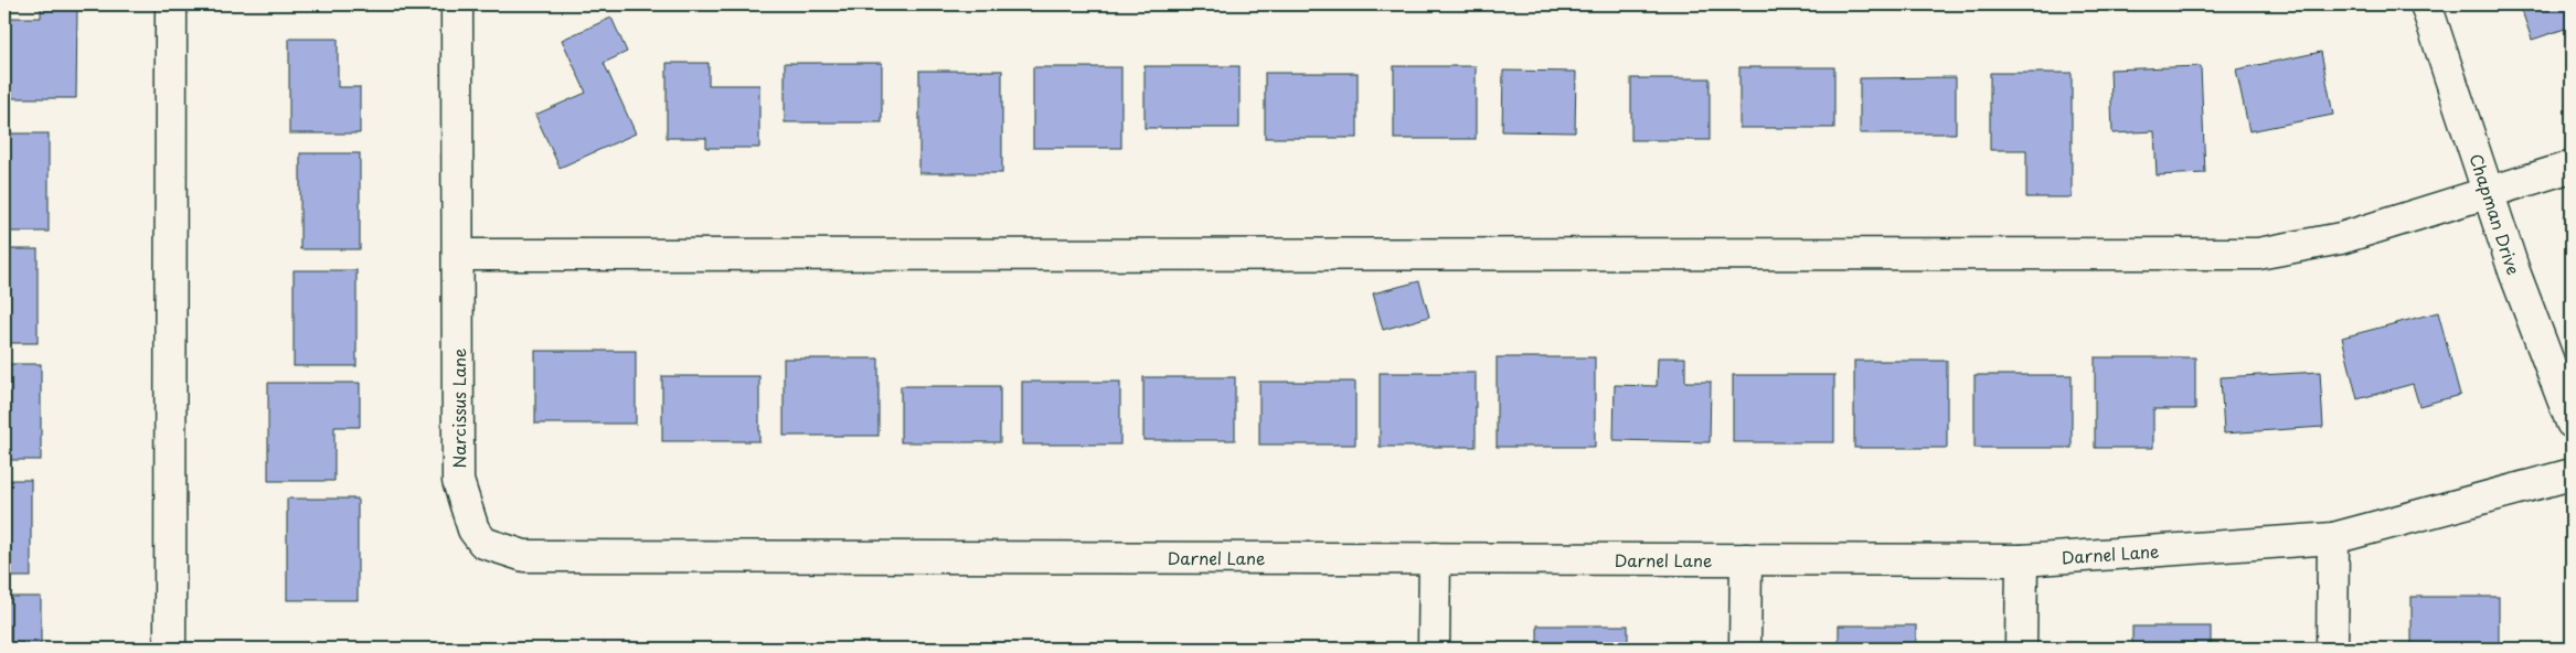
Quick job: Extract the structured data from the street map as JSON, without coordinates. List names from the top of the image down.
{
  "streets": {
    "street": ["Chapman Drive", "Narcissus Lane", "Darnel Lane"]
  },
  "crossings": [
    ["Narcissus Lane", "Darnel Lane"]
  ]
}
